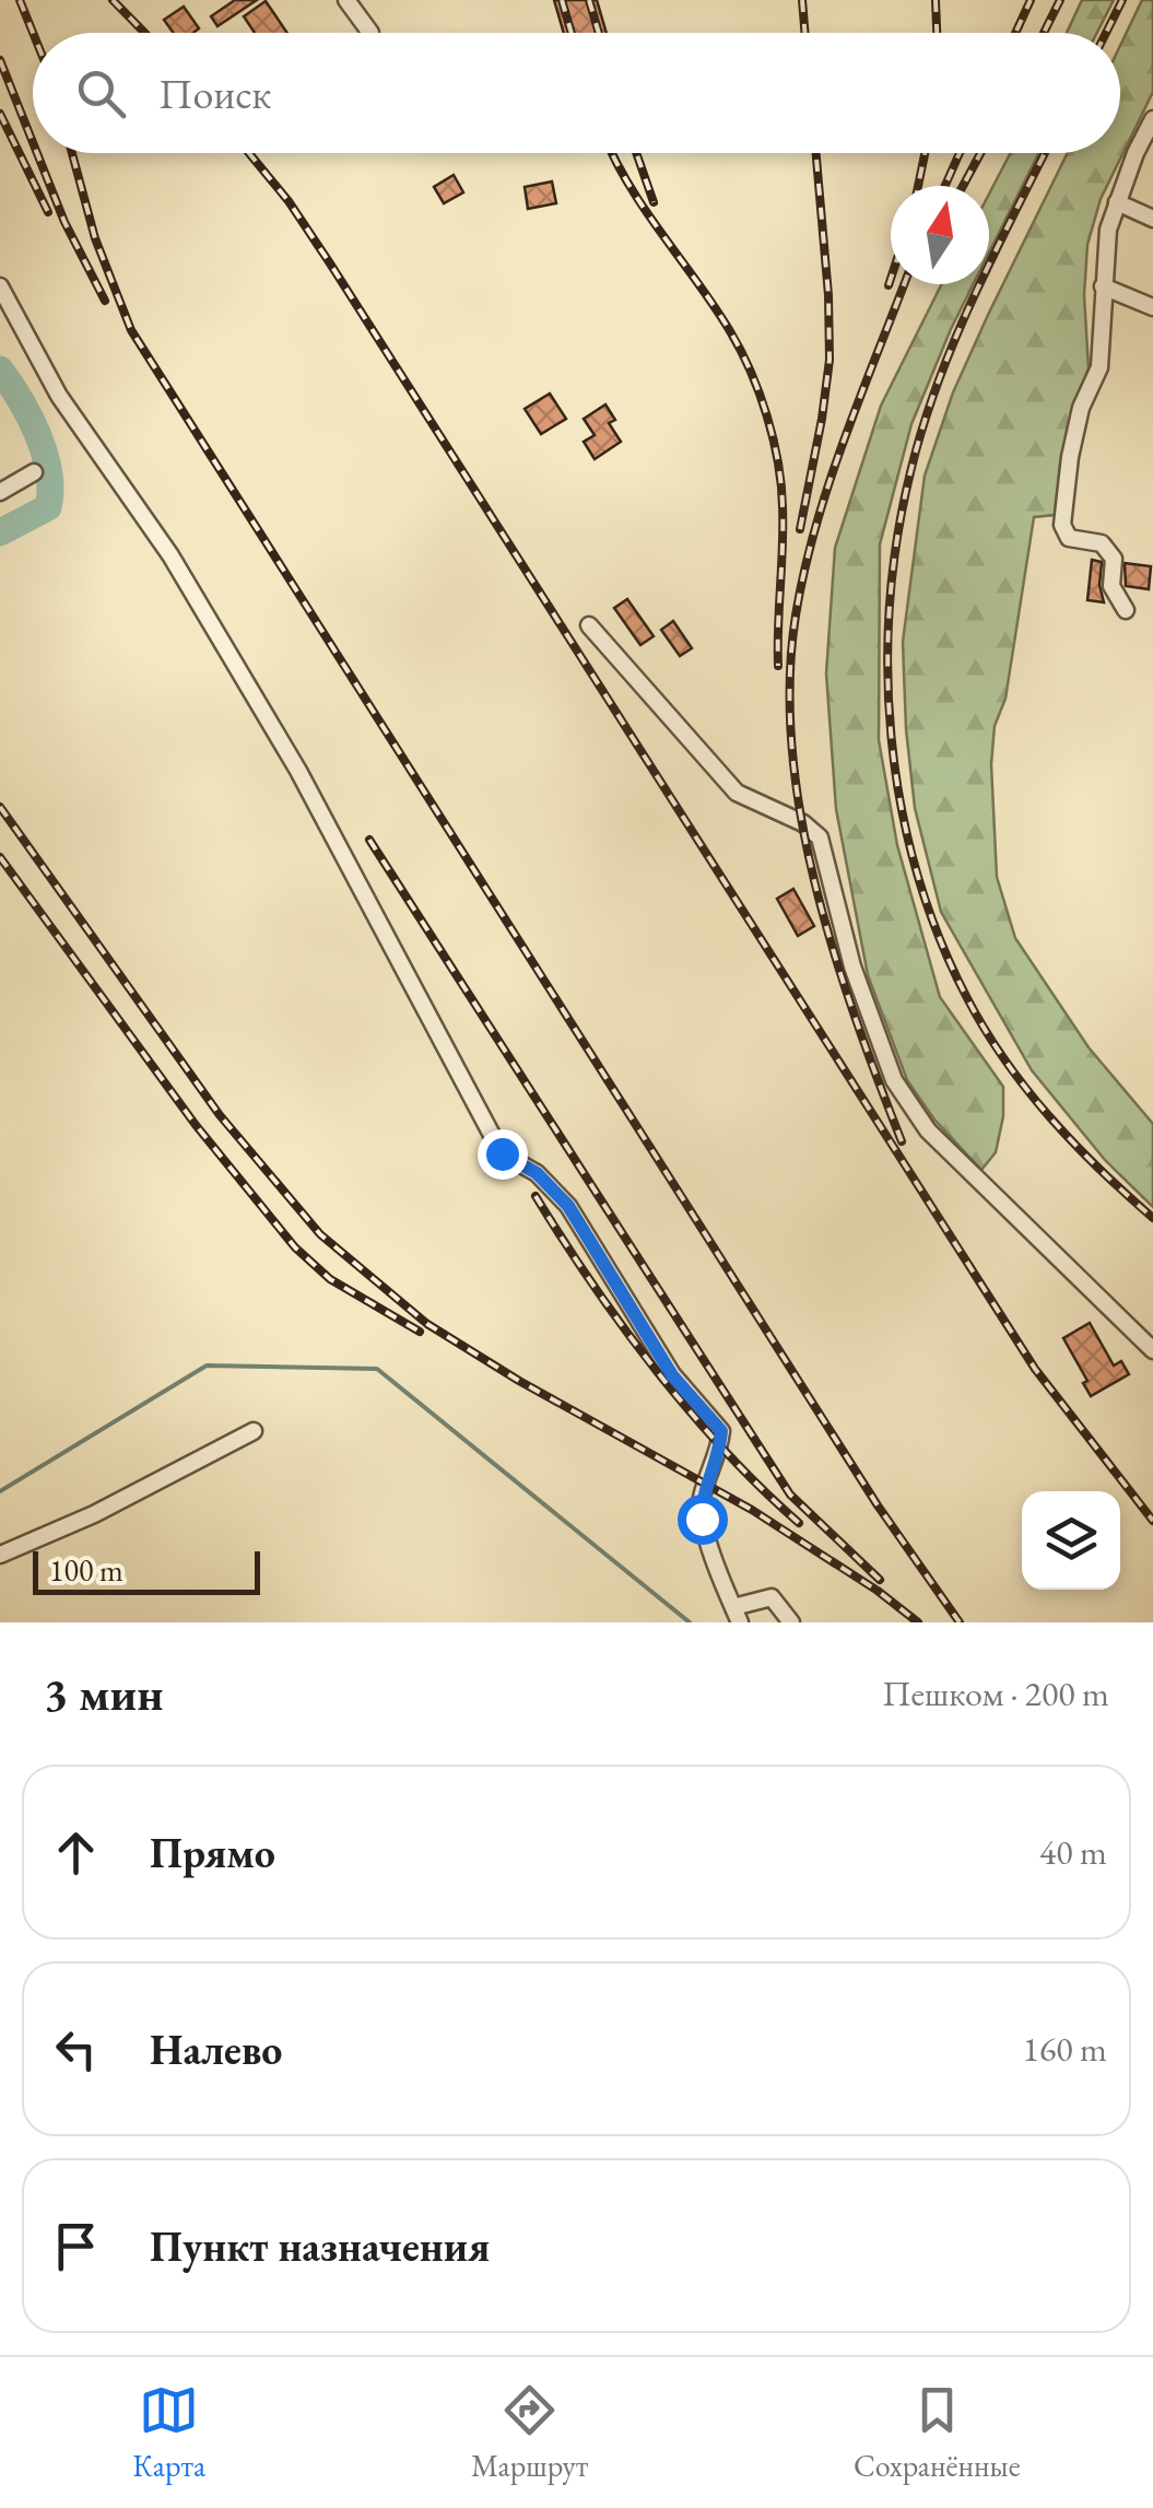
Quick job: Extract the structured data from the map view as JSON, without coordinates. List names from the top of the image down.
{
  "scale_bar": "100 m",
  "north": "top",
  "page": {
    "search": "Поиск",
    "scale": "100 m",
    "heading": ["3 мин", "Пешком · 200 m"],
    "list": [
      ["Прямо", "40 m"],
      ["Налево", "160 m"],
      "Пункт назначения"
    ],
    "nav": ["Карта", "Маршрут", "Сохранённые"]
  }
}
